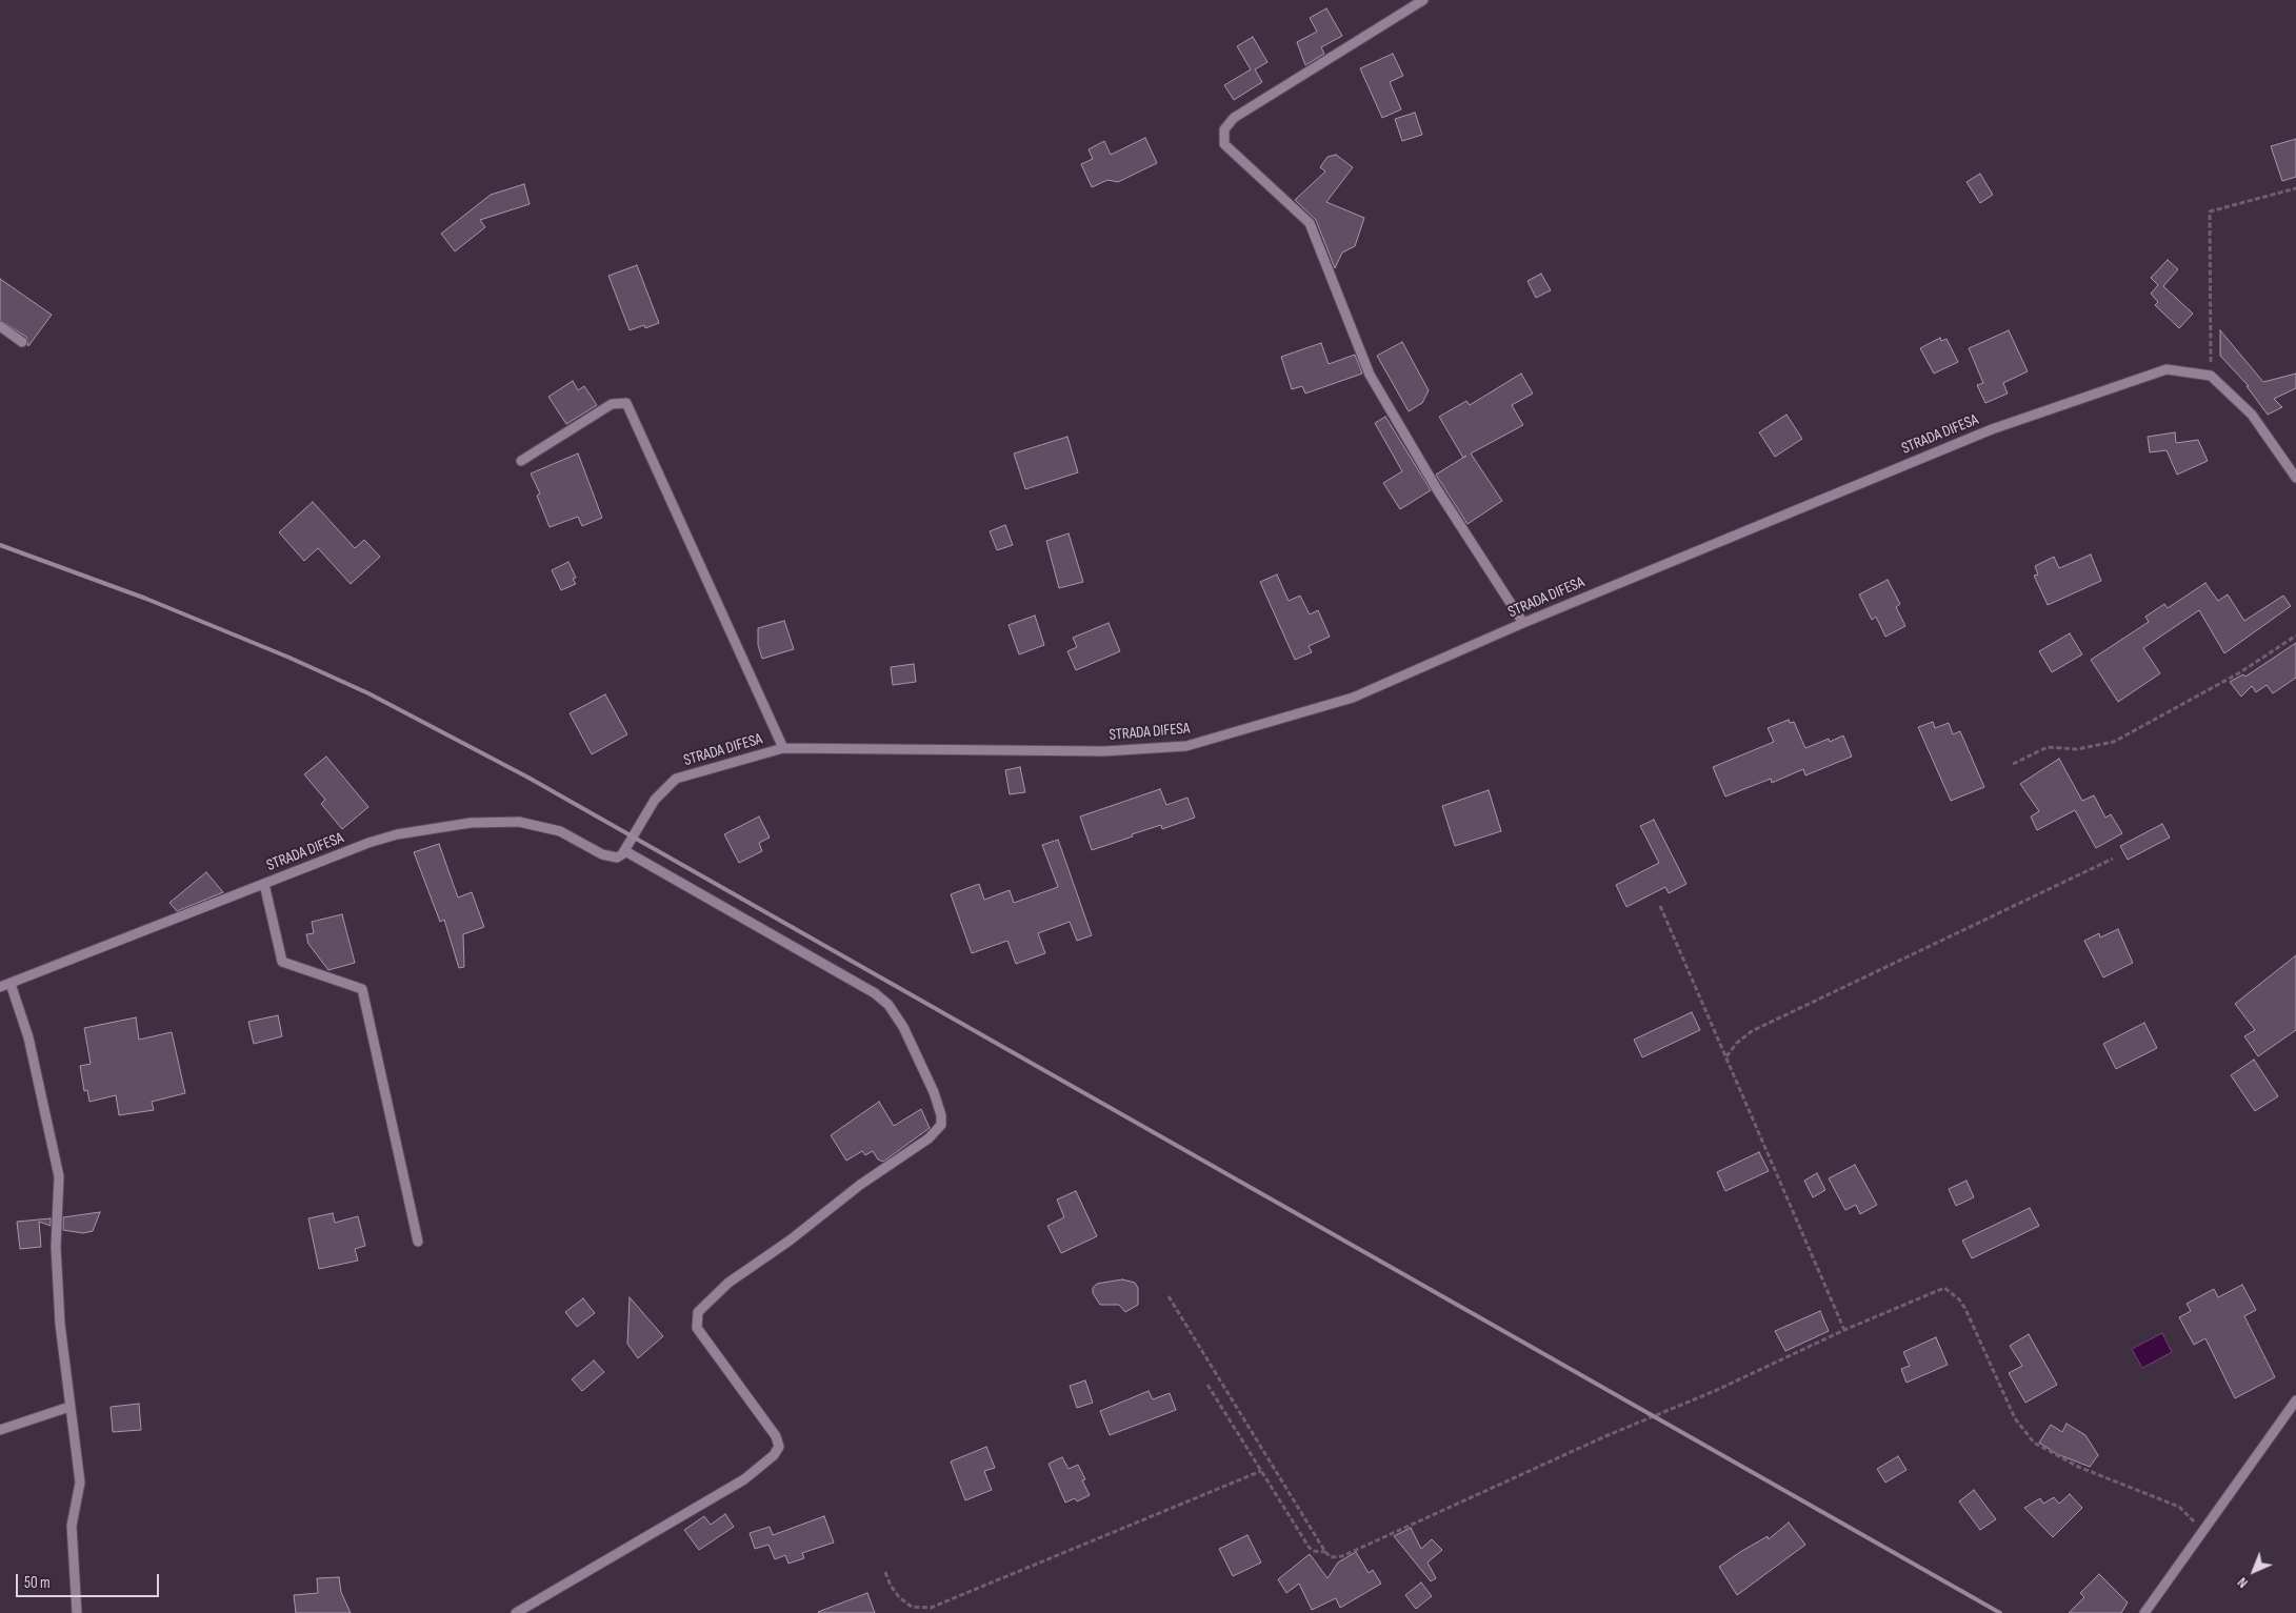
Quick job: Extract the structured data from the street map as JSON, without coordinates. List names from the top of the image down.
{
  "streets": {
    "street": ["STRADA DIFESA"]
  },
  "scale_bar": "50 m",
  "north": "bottom left"
}
